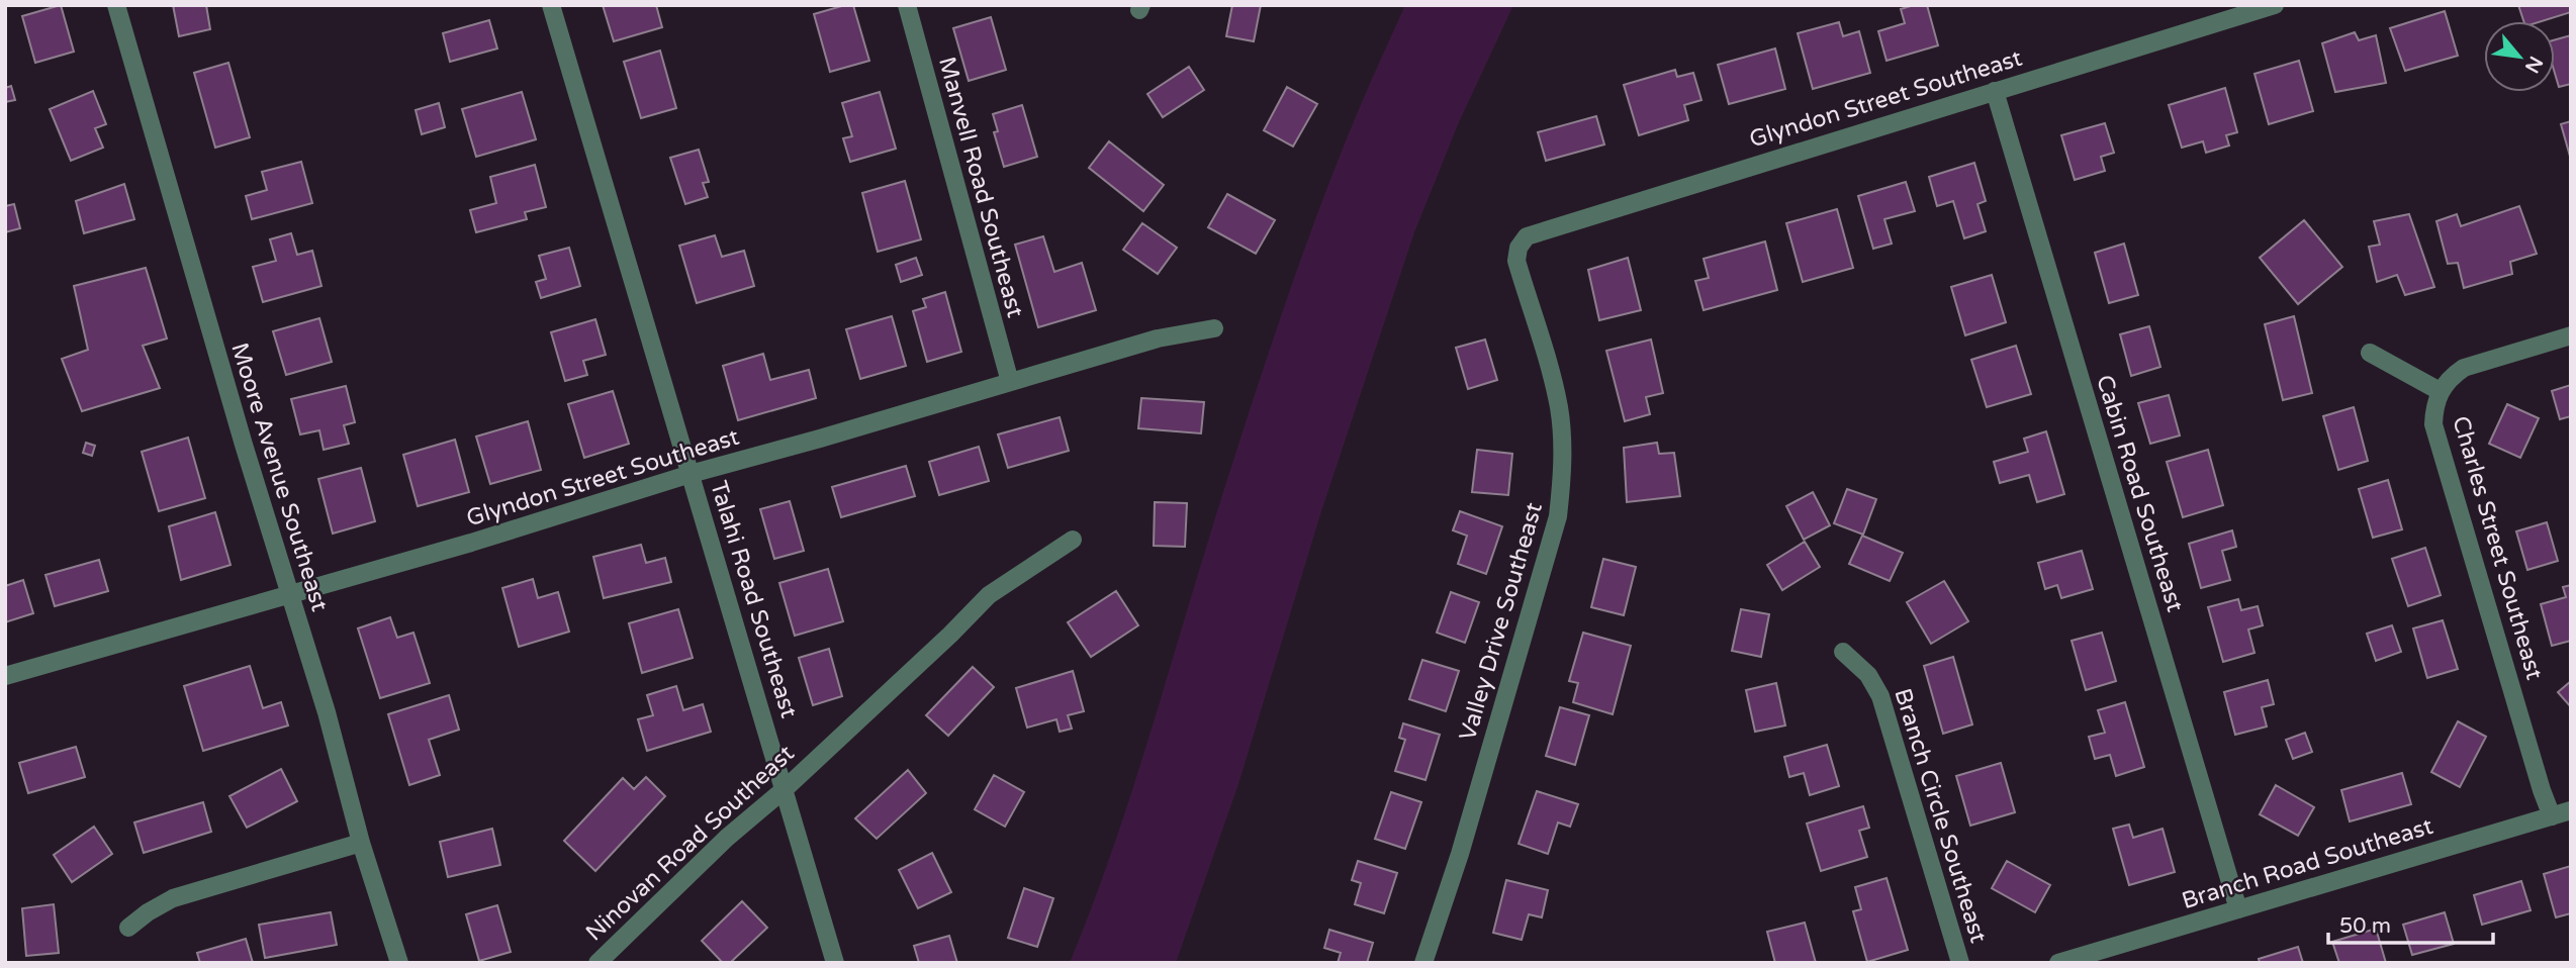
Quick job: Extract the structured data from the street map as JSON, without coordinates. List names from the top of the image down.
{
  "streets": {
    "street": [
      "Glyndon Street Southeast",
      "Manvell Road Southeast",
      "Moore Avenue Southeast",
      "Cabin Road Southeast",
      "Charles Street Southeast",
      "Talahi Road Southeast",
      "Valley Drive Southeast",
      "Branch Circle Southeast",
      "Ninovan Road Southeast",
      "Branch Road Southeast"
    ]
  },
  "crossings": [
    ["Glyndon Street Southeast", "Manvell Road Southeast"],
    ["Glyndon Street Southeast", "Moore Avenue Southeast"],
    ["Glyndon Street Southeast", "Cabin Road Southeast"],
    ["Glyndon Street Southeast", "Talahi Road Southeast"],
    ["Glyndon Street Southeast", "Valley Drive Southeast"],
    ["Cabin Road Southeast", "Branch Road Southeast"],
    ["Charles Street Southeast", "Branch Road Southeast"],
    ["Talahi Road Southeast", "Ninovan Road Southeast"]
  ],
  "scale_bar": "50 m",
  "north": "bottom right"
}
